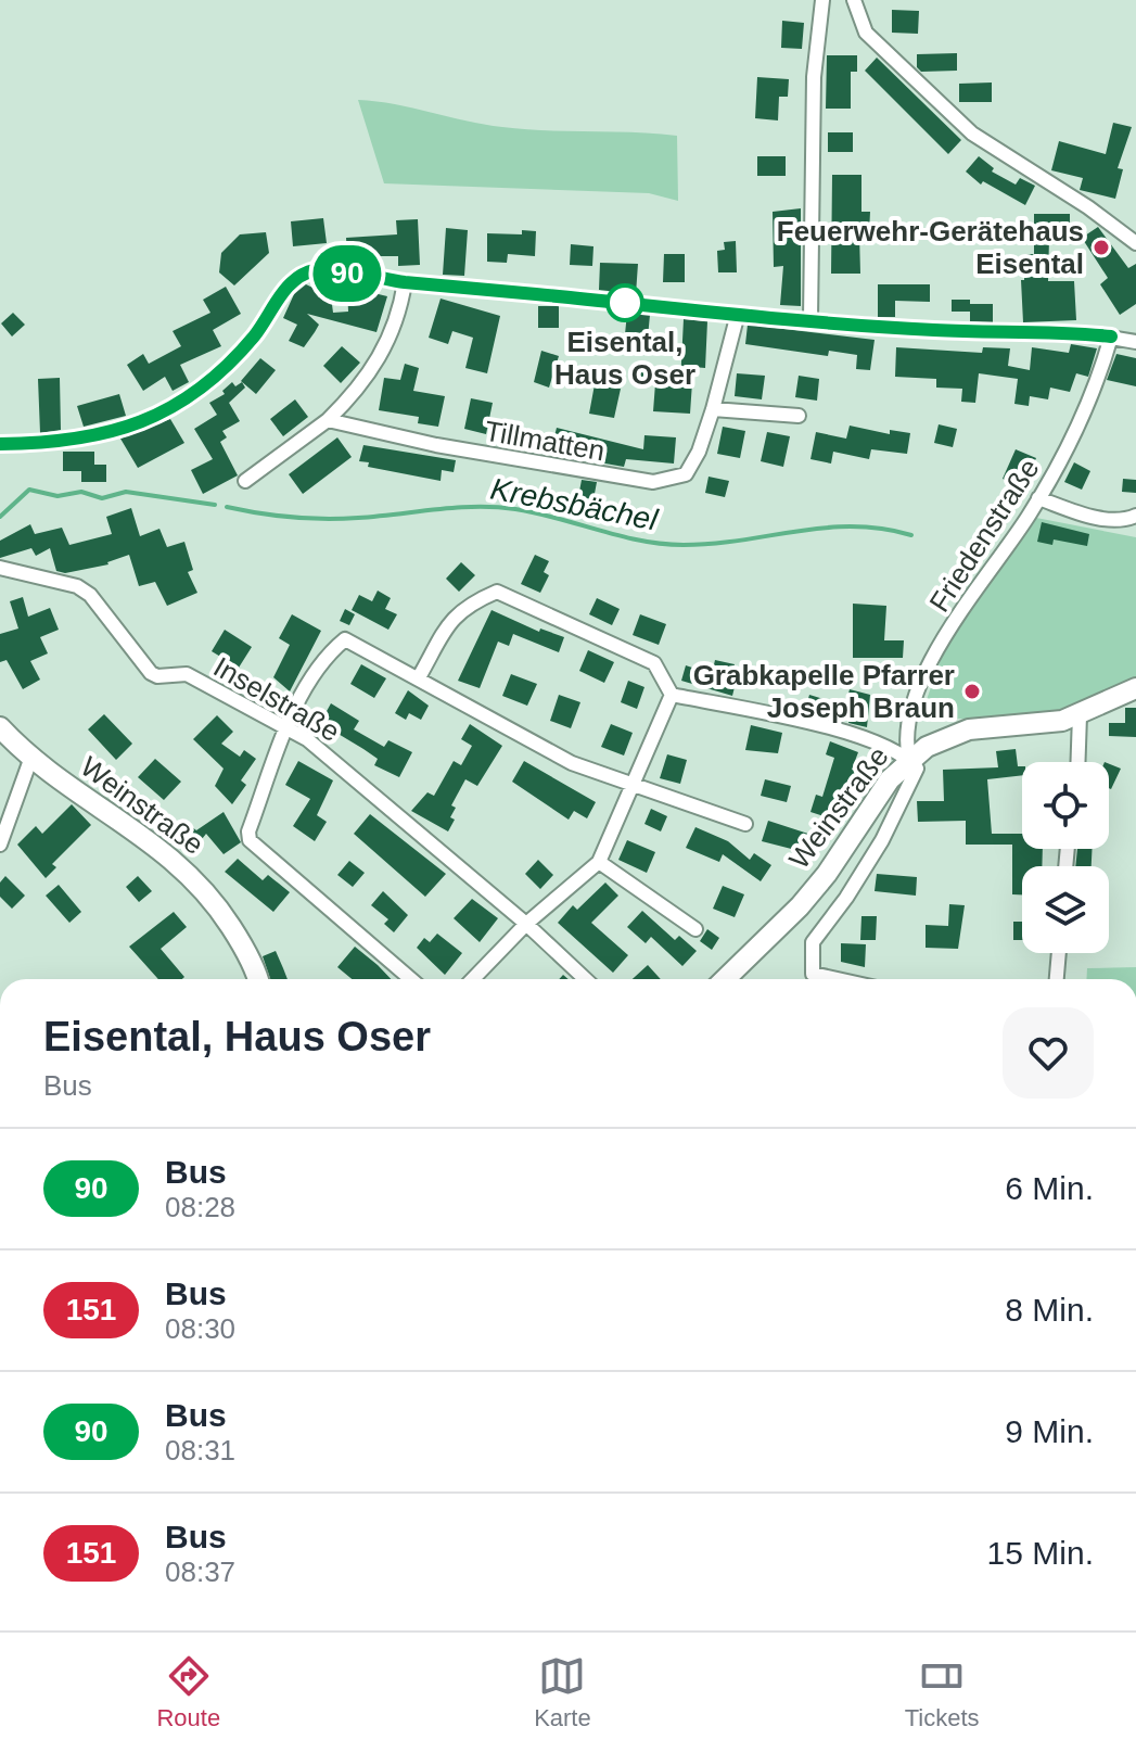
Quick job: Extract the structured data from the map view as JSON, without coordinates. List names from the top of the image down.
{
  "streets": {
    "main road": ["Weinstraße"],
    "street": ["Tillmatten", "Friedenstraße", "Inselstraße"]
  },
  "crossings": [
    ["Friedenstraße", "Weinstraße"]
  ],
  "water": ["Krebsbächel"],
  "places": ["Feuerwehr-Gerätehaus Eisental", "Eisental, Haus Oser", "Grabkapelle Pfarrer Joseph Braun"],
  "lines": ["bus line 90"],
  "page": {
    "on_map": "90",
    "heading": ["Eisental, Haus Oser", "Bus"],
    "list": [
      {
        "mark": "90",
        "name": "Bus",
        "note": "08:28",
        "value": "6 Min."
      },
      {
        "mark": "151",
        "name": "Bus",
        "note": "08:30",
        "value": "8 Min."
      },
      {
        "mark": "90",
        "name": "Bus",
        "note": "08:31",
        "value": "9 Min."
      },
      {
        "mark": "151",
        "name": "Bus",
        "note": "08:37",
        "value": "15 Min."
      }
    ],
    "tabs": ["Route", "Karte", "Tickets"]
  }
}
